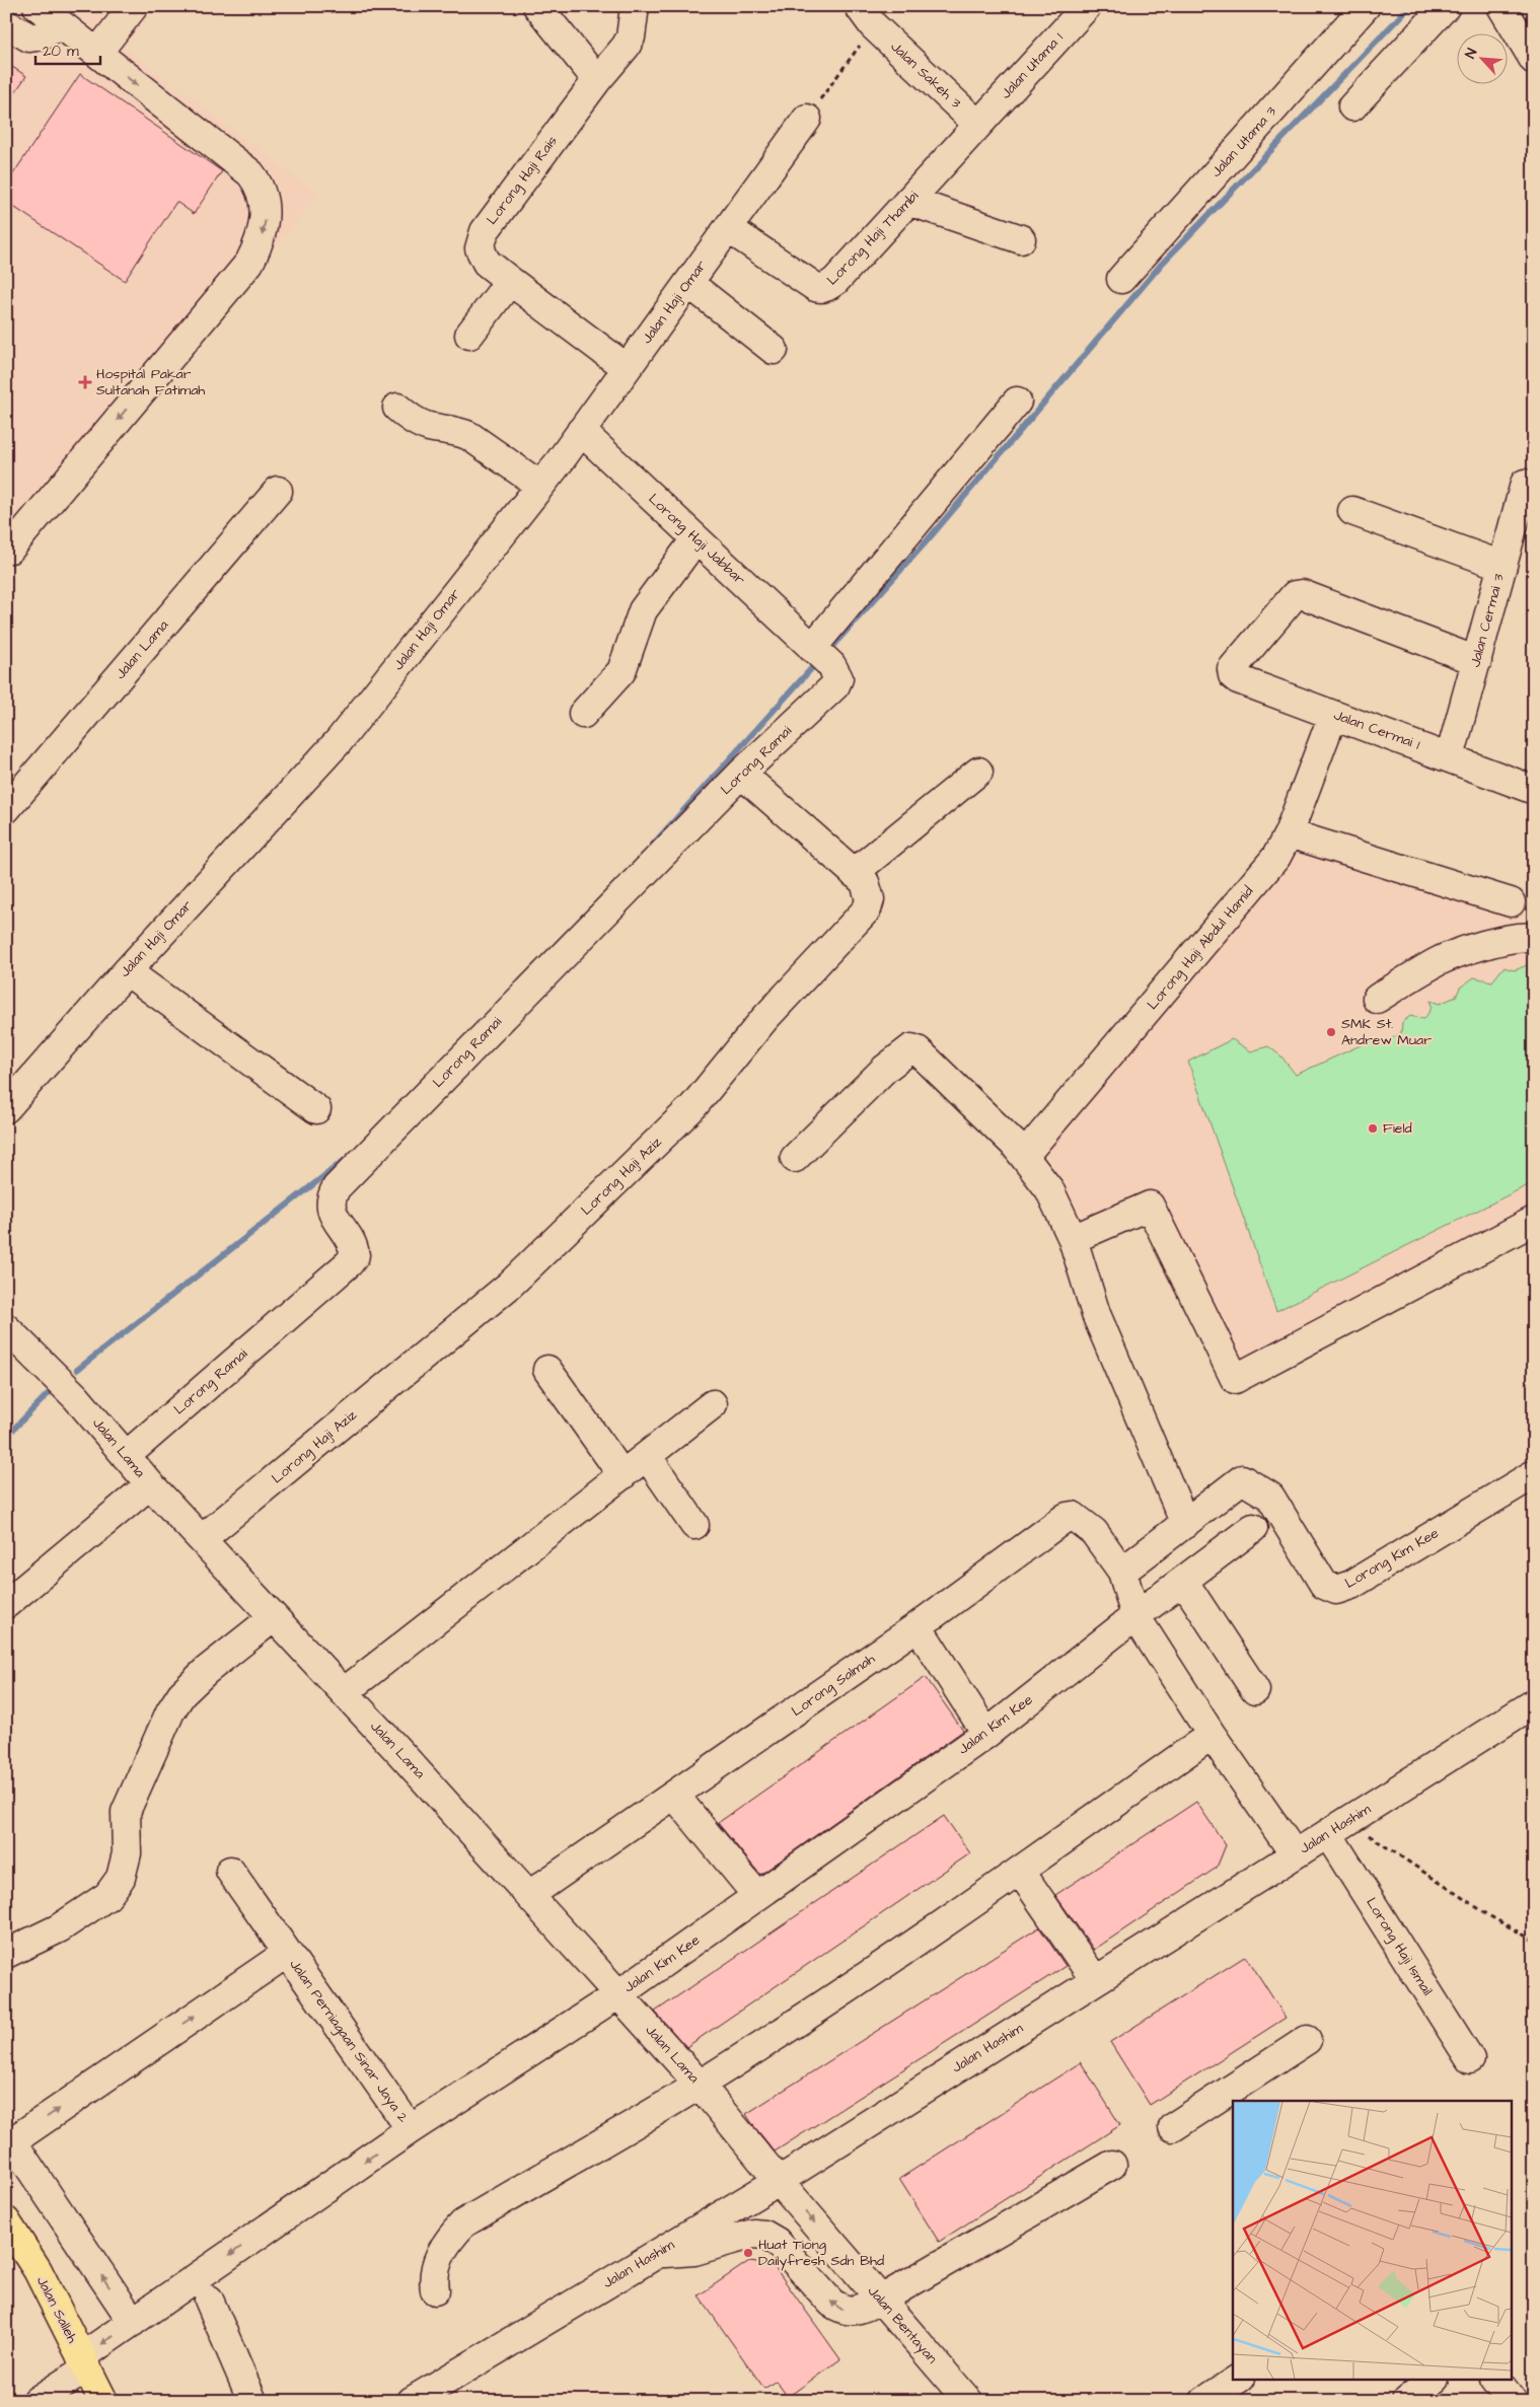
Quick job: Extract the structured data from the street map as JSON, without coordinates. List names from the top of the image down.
{
  "streets": {
    "main road": ["Jalan Salleh"],
    "street": [
      "Jalan Utama 1",
      "Jalan Sakeh 3",
      "Jalan Utama 3",
      "Lorong Haji Rais",
      "Lorong Haji Thambi",
      "Jalan Haji Omar",
      "Lorong Haji Jabbar",
      "Jalan Cermai 3",
      "Jalan Lama",
      "Jalan Cermai 1",
      "Lorong Ramai",
      "Lorong Haji Abdul Hamid",
      "Lorong Haji Aziz",
      "Lorong Kim Kee",
      "Lorong Salmah",
      "Jalan Kim Kee",
      "Jalan Hashim",
      "Lorong Haji Ismail",
      "Jalan Perniagaan Sinar Jaya 2",
      "Jalan Bentayan"
    ]
  },
  "crossings": [
    ["Jalan Utama 1", "Jalan Sakeh 3"],
    ["Jalan Utama 1", "Lorong Haji Thambi"],
    ["Jalan Sakeh 3", "Lorong Haji Thambi"],
    ["Lorong Haji Rais", "Jalan Haji Omar"],
    ["Lorong Haji Thambi", "Jalan Haji Omar"],
    ["Jalan Haji Omar", "Lorong Haji Jabbar"],
    ["Lorong Haji Jabbar", "Lorong Ramai"],
    ["Jalan Cermai 3", "Jalan Cermai 1"],
    ["Jalan Lama", "Lorong Ramai"],
    ["Jalan Lama", "Lorong Haji Aziz"],
    ["Jalan Lama", "Lorong Salmah"],
    ["Jalan Lama", "Jalan Kim Kee"],
    ["Jalan Lama", "Jalan Hashim"],
    ["Jalan Lama", "Jalan Bentayan"],
    ["Jalan Cermai 1", "Lorong Haji Abdul Hamid"],
    ["Lorong Ramai", "Lorong Haji Aziz"],
    ["Lorong Salmah", "Jalan Kim Kee"],
    ["Jalan Kim Kee", "Jalan Perniagaan Sinar Jaya 2"],
    ["Jalan Kim Kee", "Jalan Salleh"],
    ["Jalan Hashim", "Lorong Haji Ismail"],
    ["Jalan Hashim", "Jalan Bentayan"]
  ],
  "one_way": ["Jalan Bentayan"],
  "places": {
    "health": ["Hospital Pakar Sultanah Fatimah"],
    "other": ["SMK St. Andrew Muar", "Field", "Huat Tiong Dailyfresh Sdn Bhd"]
  },
  "scale_bar": "20 m",
  "north": "top left"
}
